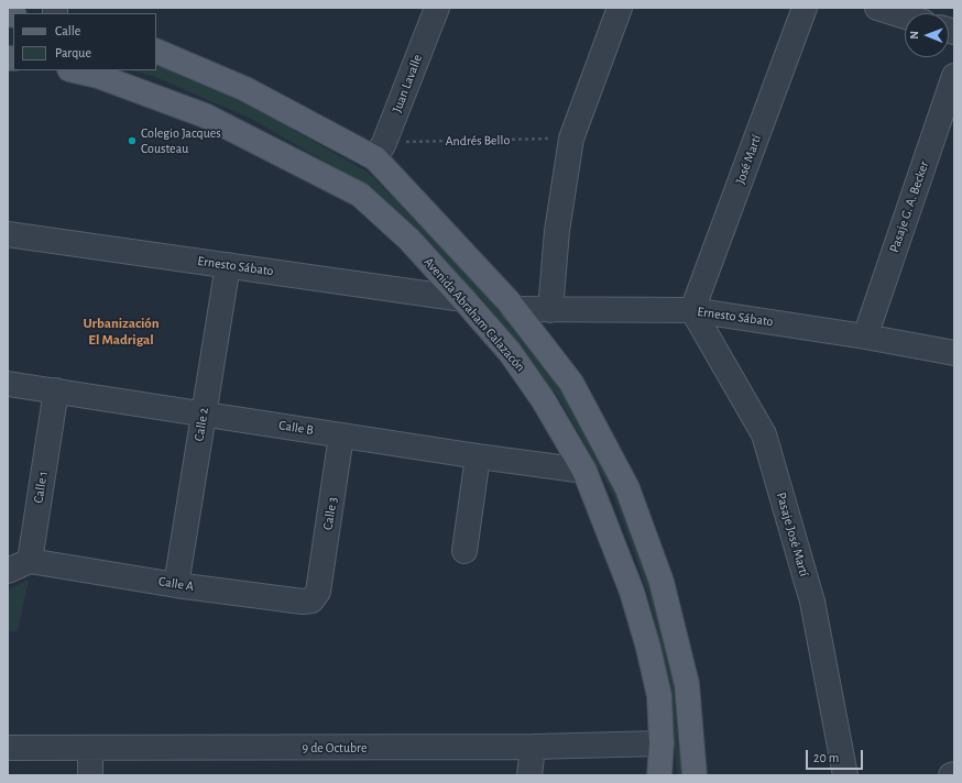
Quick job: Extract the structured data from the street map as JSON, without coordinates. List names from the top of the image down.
{
  "streets": {
    "main road": ["Avenida Abraham Calazacón"],
    "street": [
      "Juan Lavalle",
      "José Martí",
      "Pasaje G. A. Becker",
      "Ernesto Sábato",
      "Calle 2",
      "Calle B",
      "Calle 1",
      "Calle 3",
      "Pasaje José Martí",
      "Calle A",
      "9 de Octubre"
    ],
    "path": ["Andrés Bello"]
  },
  "crossings": [
    ["Juan Lavalle", "Andrés Bello"],
    ["José Martí", "Ernesto Sábato"],
    ["José Martí", "Pasaje José Martí"],
    ["Pasaje G. A. Becker", "Ernesto Sábato"],
    ["Ernesto Sábato", "Avenida Abraham Calazacón"],
    ["Ernesto Sábato", "Calle 2"],
    ["Ernesto Sábato", "Pasaje José Martí"],
    ["Avenida Abraham Calazacón", "Calle B"],
    ["Avenida Abraham Calazacón", "9 de Octubre"],
    ["Calle 2", "Calle B"],
    ["Calle 2", "Calle A"],
    ["Calle B", "Calle 1"],
    ["Calle B", "Calle 3"],
    ["Calle 1", "Calle A"],
    ["Calle 3", "Calle A"]
  ],
  "districts": ["Urbanización El Madrigal"],
  "places": ["Colegio Jacques Cousteau"],
  "legend": ["Calle", "Parque"],
  "scale_bar": "20 m",
  "north": "left"
}
